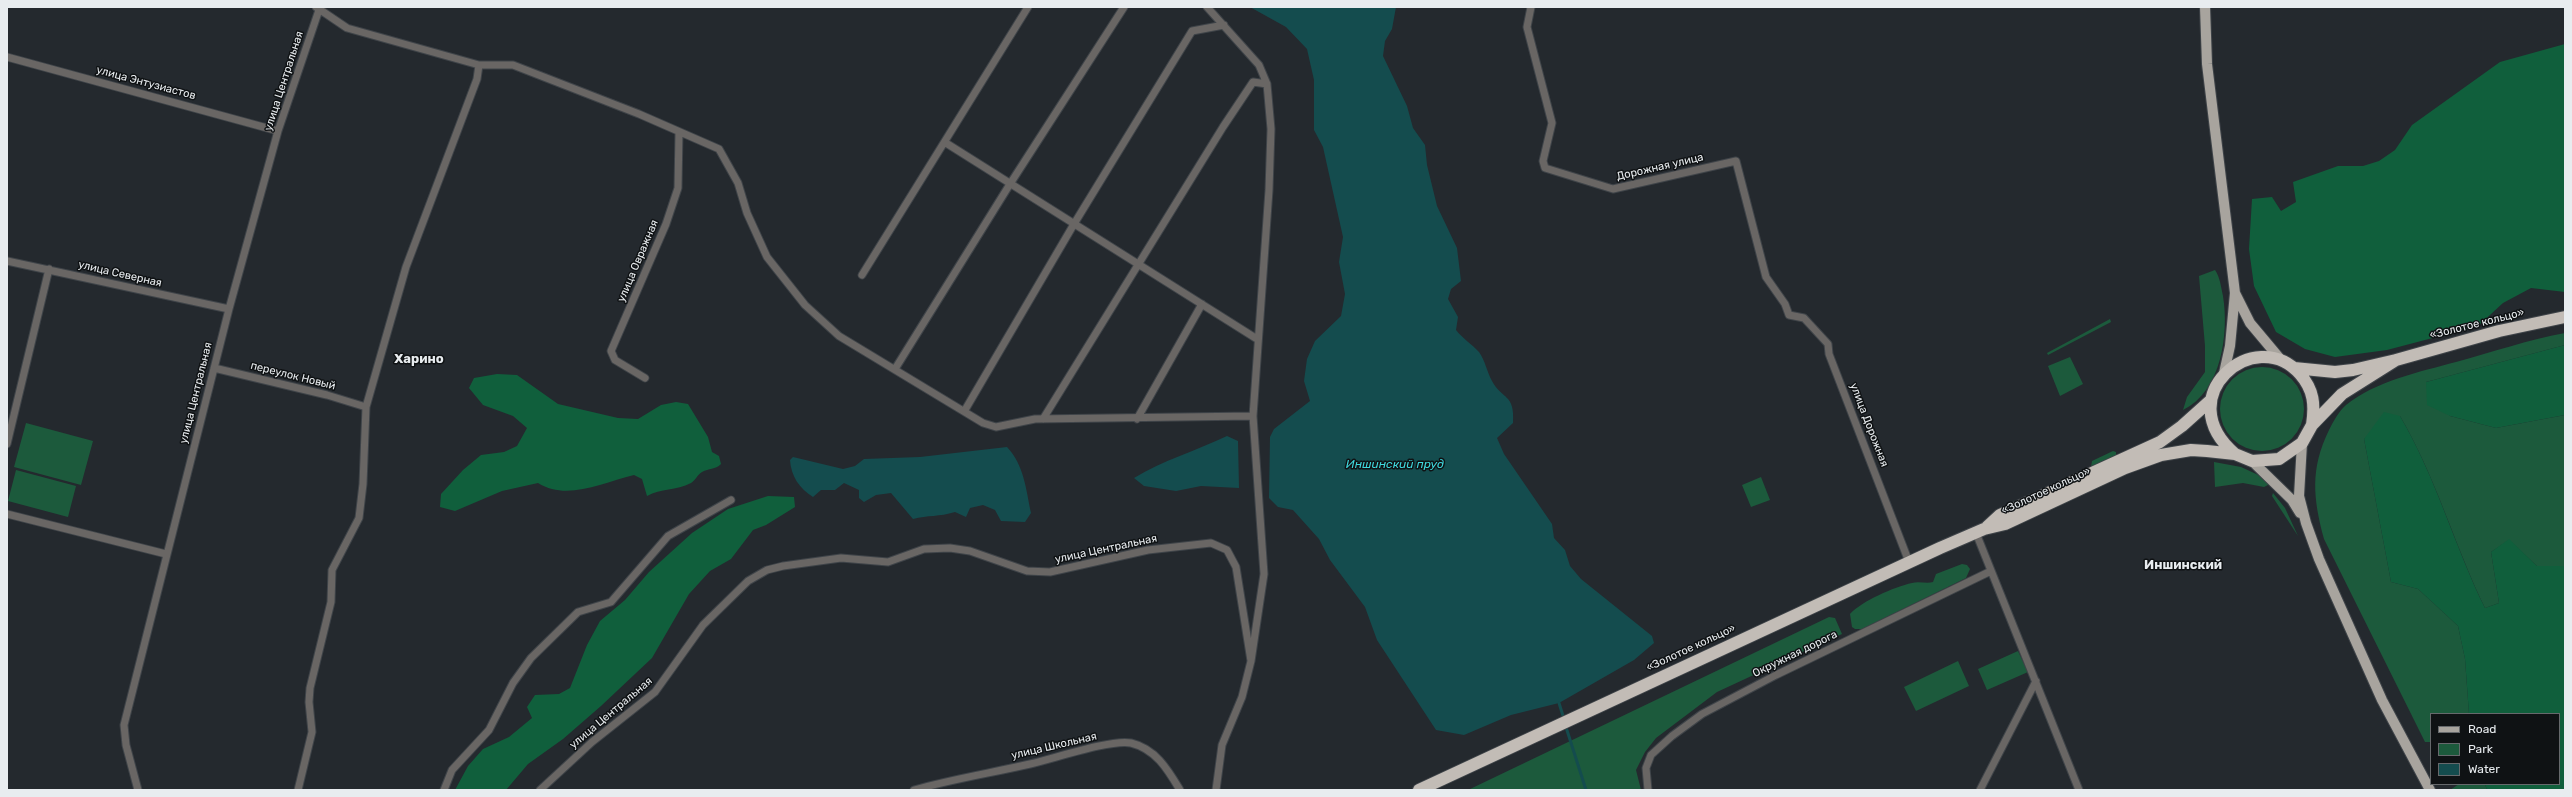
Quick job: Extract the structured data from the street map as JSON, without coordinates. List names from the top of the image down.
{
  "streets": {
    "highway": ["«Золотое кольцо»"],
    "street": [
      "улица Центральная",
      "улица Энтузиастов",
      "Дорожная улица",
      "улица Овражная",
      "переулок Новый",
      "улица Дорожная",
      "Окружная дорога",
      "улица Школьная"
    ]
  },
  "crossings": [
    ["улица Центральная", "улица Энтузиастов"],
    ["улица Центральная", "переулок Новый"],
    ["Дорожная улица", "улица Дорожная"],
    ["«Золотое кольцо»", "улица Дорожная"]
  ],
  "districts": ["Харино", "Иншинский"],
  "water": ["Иншинский пруд"],
  "legend": ["Road", "Park", "Water"]
}
